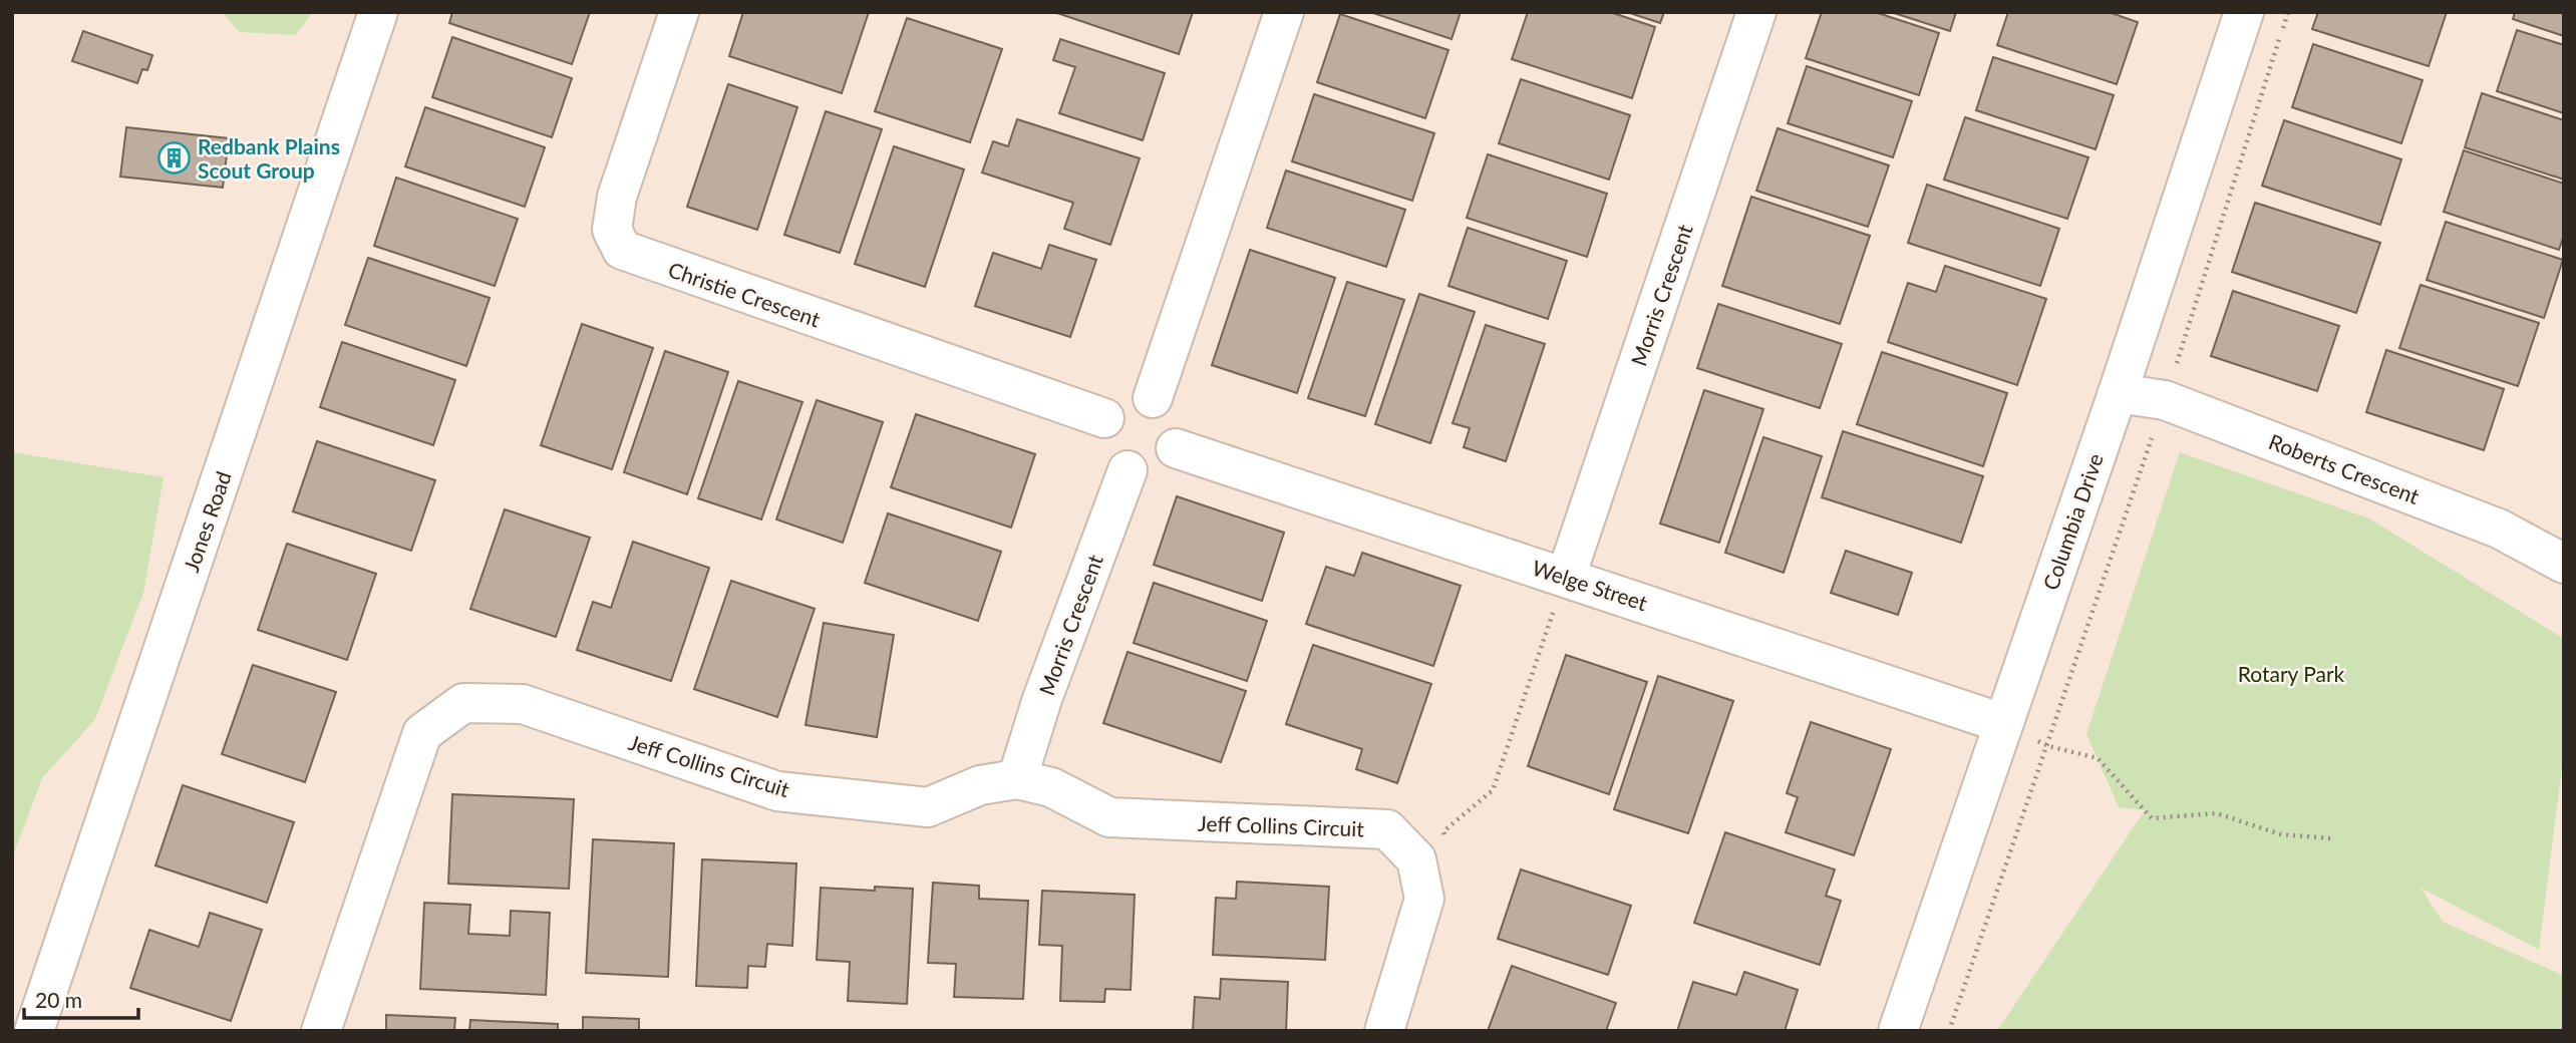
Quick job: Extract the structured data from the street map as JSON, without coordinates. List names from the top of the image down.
{
  "streets": {
    "street": [
      "Christie Crescent",
      "Morris Crescent",
      "Roberts Crescent",
      "Jones Road",
      "Columbia Drive",
      "Welge Street",
      "Jeff Collins Circuit"
    ]
  },
  "crossings": [
    ["Christie Crescent", "Morris Crescent"],
    ["Christie Crescent", "Welge Street"],
    ["Morris Crescent", "Welge Street"],
    ["Morris Crescent", "Jeff Collins Circuit"],
    ["Roberts Crescent", "Columbia Drive"],
    ["Columbia Drive", "Welge Street"]
  ],
  "parks": ["Rotary Park"],
  "places": {
    "building": ["Redbank Plains Scout Group"]
  },
  "scale_bar": "20 m"
}
